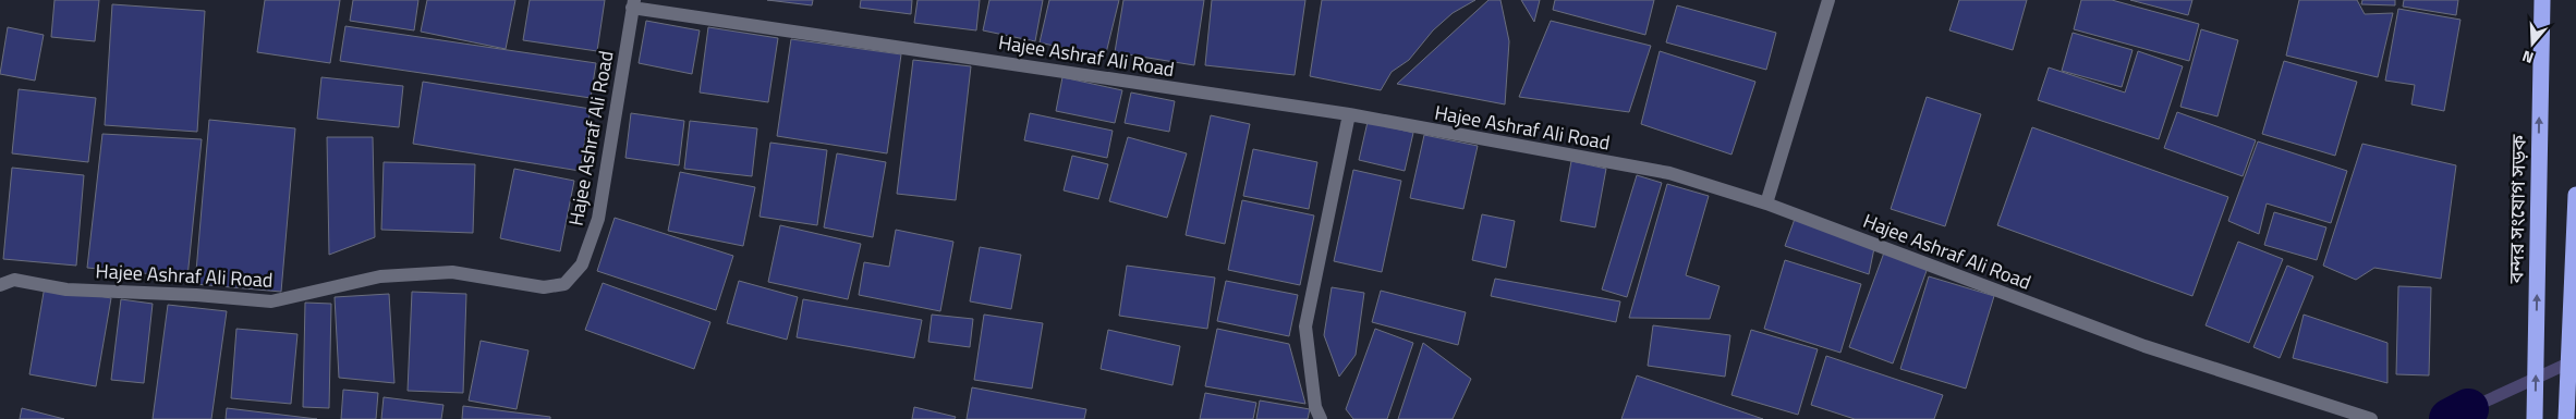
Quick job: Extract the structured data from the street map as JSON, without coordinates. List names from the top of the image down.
{
  "streets": {
    "highway": ["বন্দর সংযোগ সড়ক"],
    "street": ["Hajee Ashraf Ali Road"]
  },
  "north": "bottom"
}
